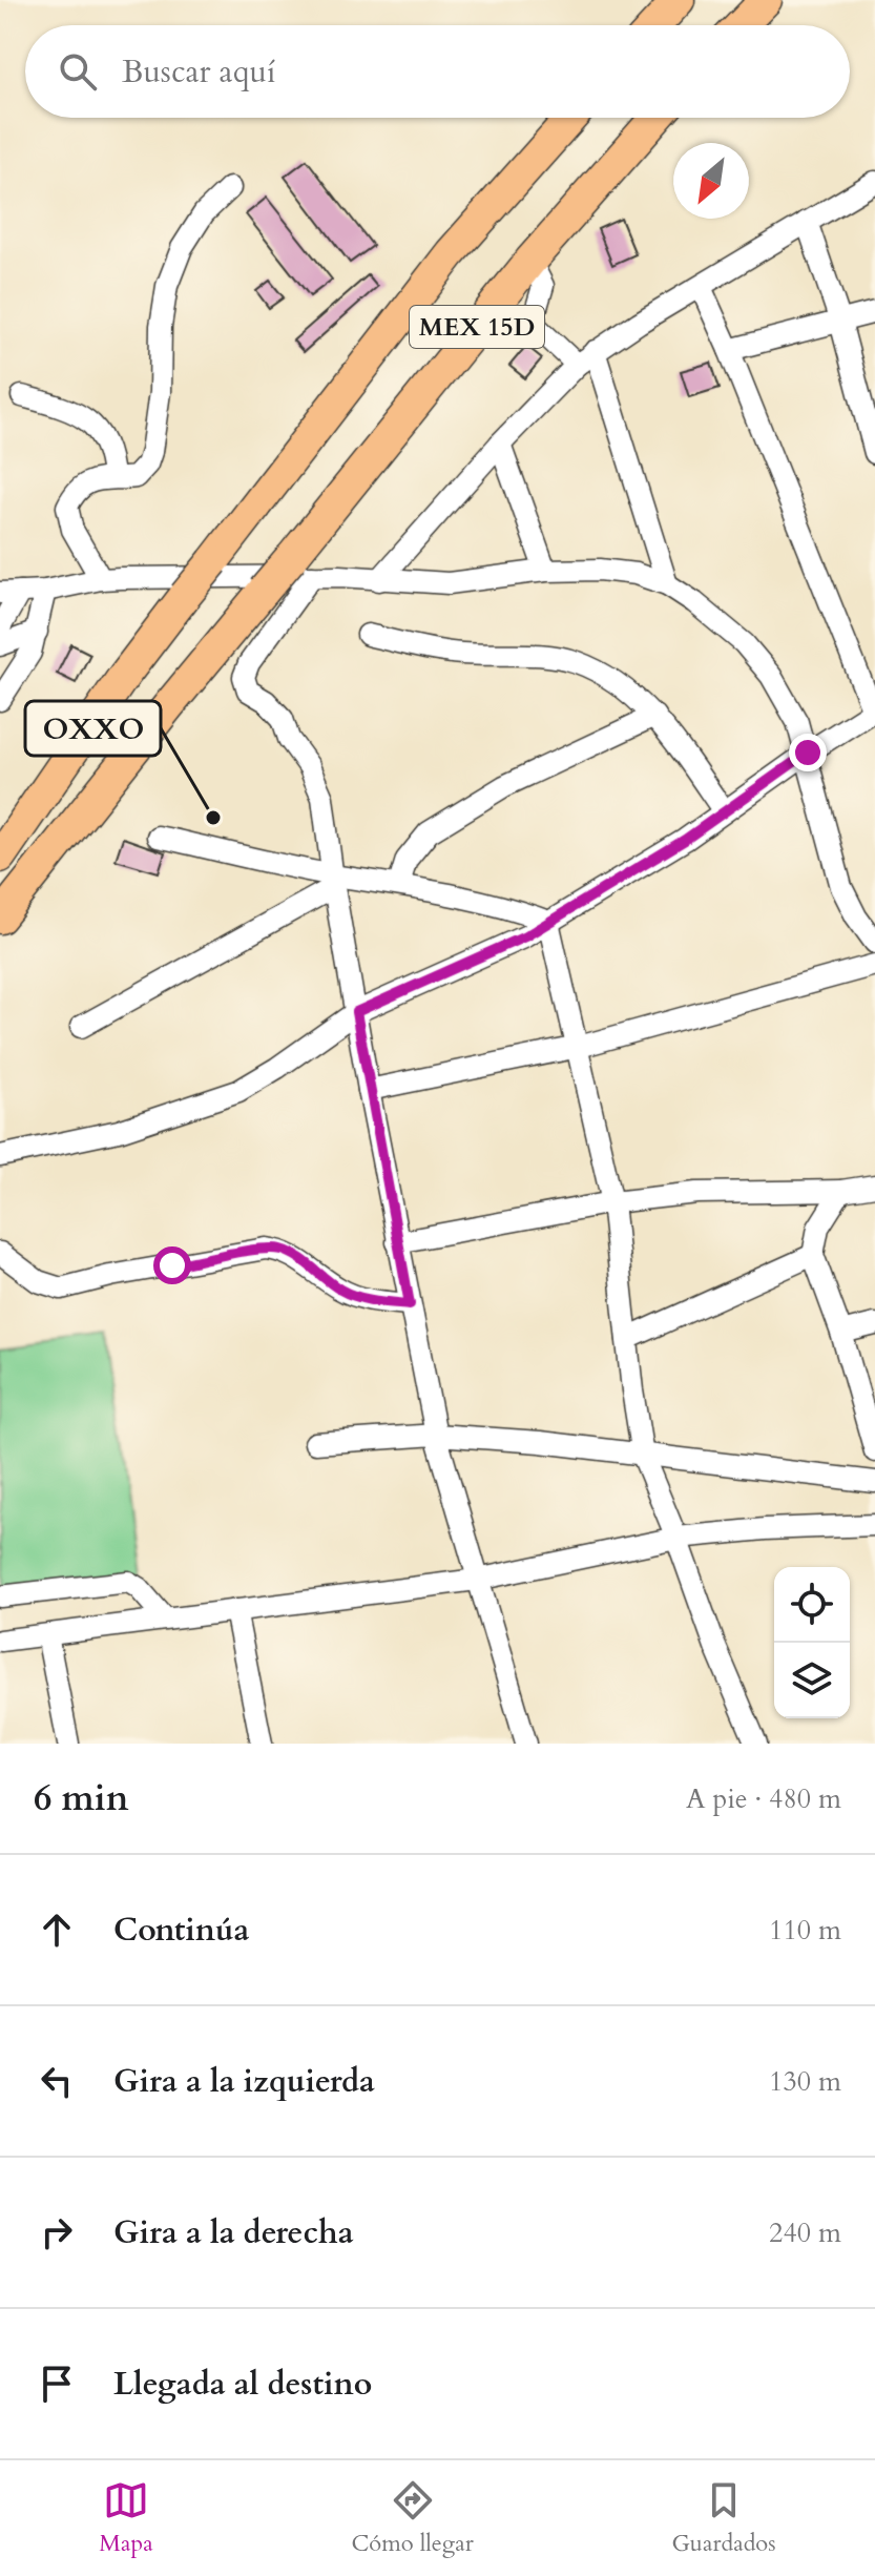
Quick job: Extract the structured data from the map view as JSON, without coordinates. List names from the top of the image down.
{
  "streets": {
    "highway": ["MEX 15D"]
  },
  "places": ["OXXO"],
  "north": "bottom left",
  "page": {
    "search": "Buscar aquí",
    "heading": ["6 min", "A pie · 480 m"],
    "list": [
      ["Continúa", "110 m"],
      ["Gira a la izquierda", "130 m"],
      ["Gira a la derecha", "240 m"],
      "Llegada al destino"
    ],
    "nav": ["Mapa", "Cómo llegar", "Guardados"]
  }
}
